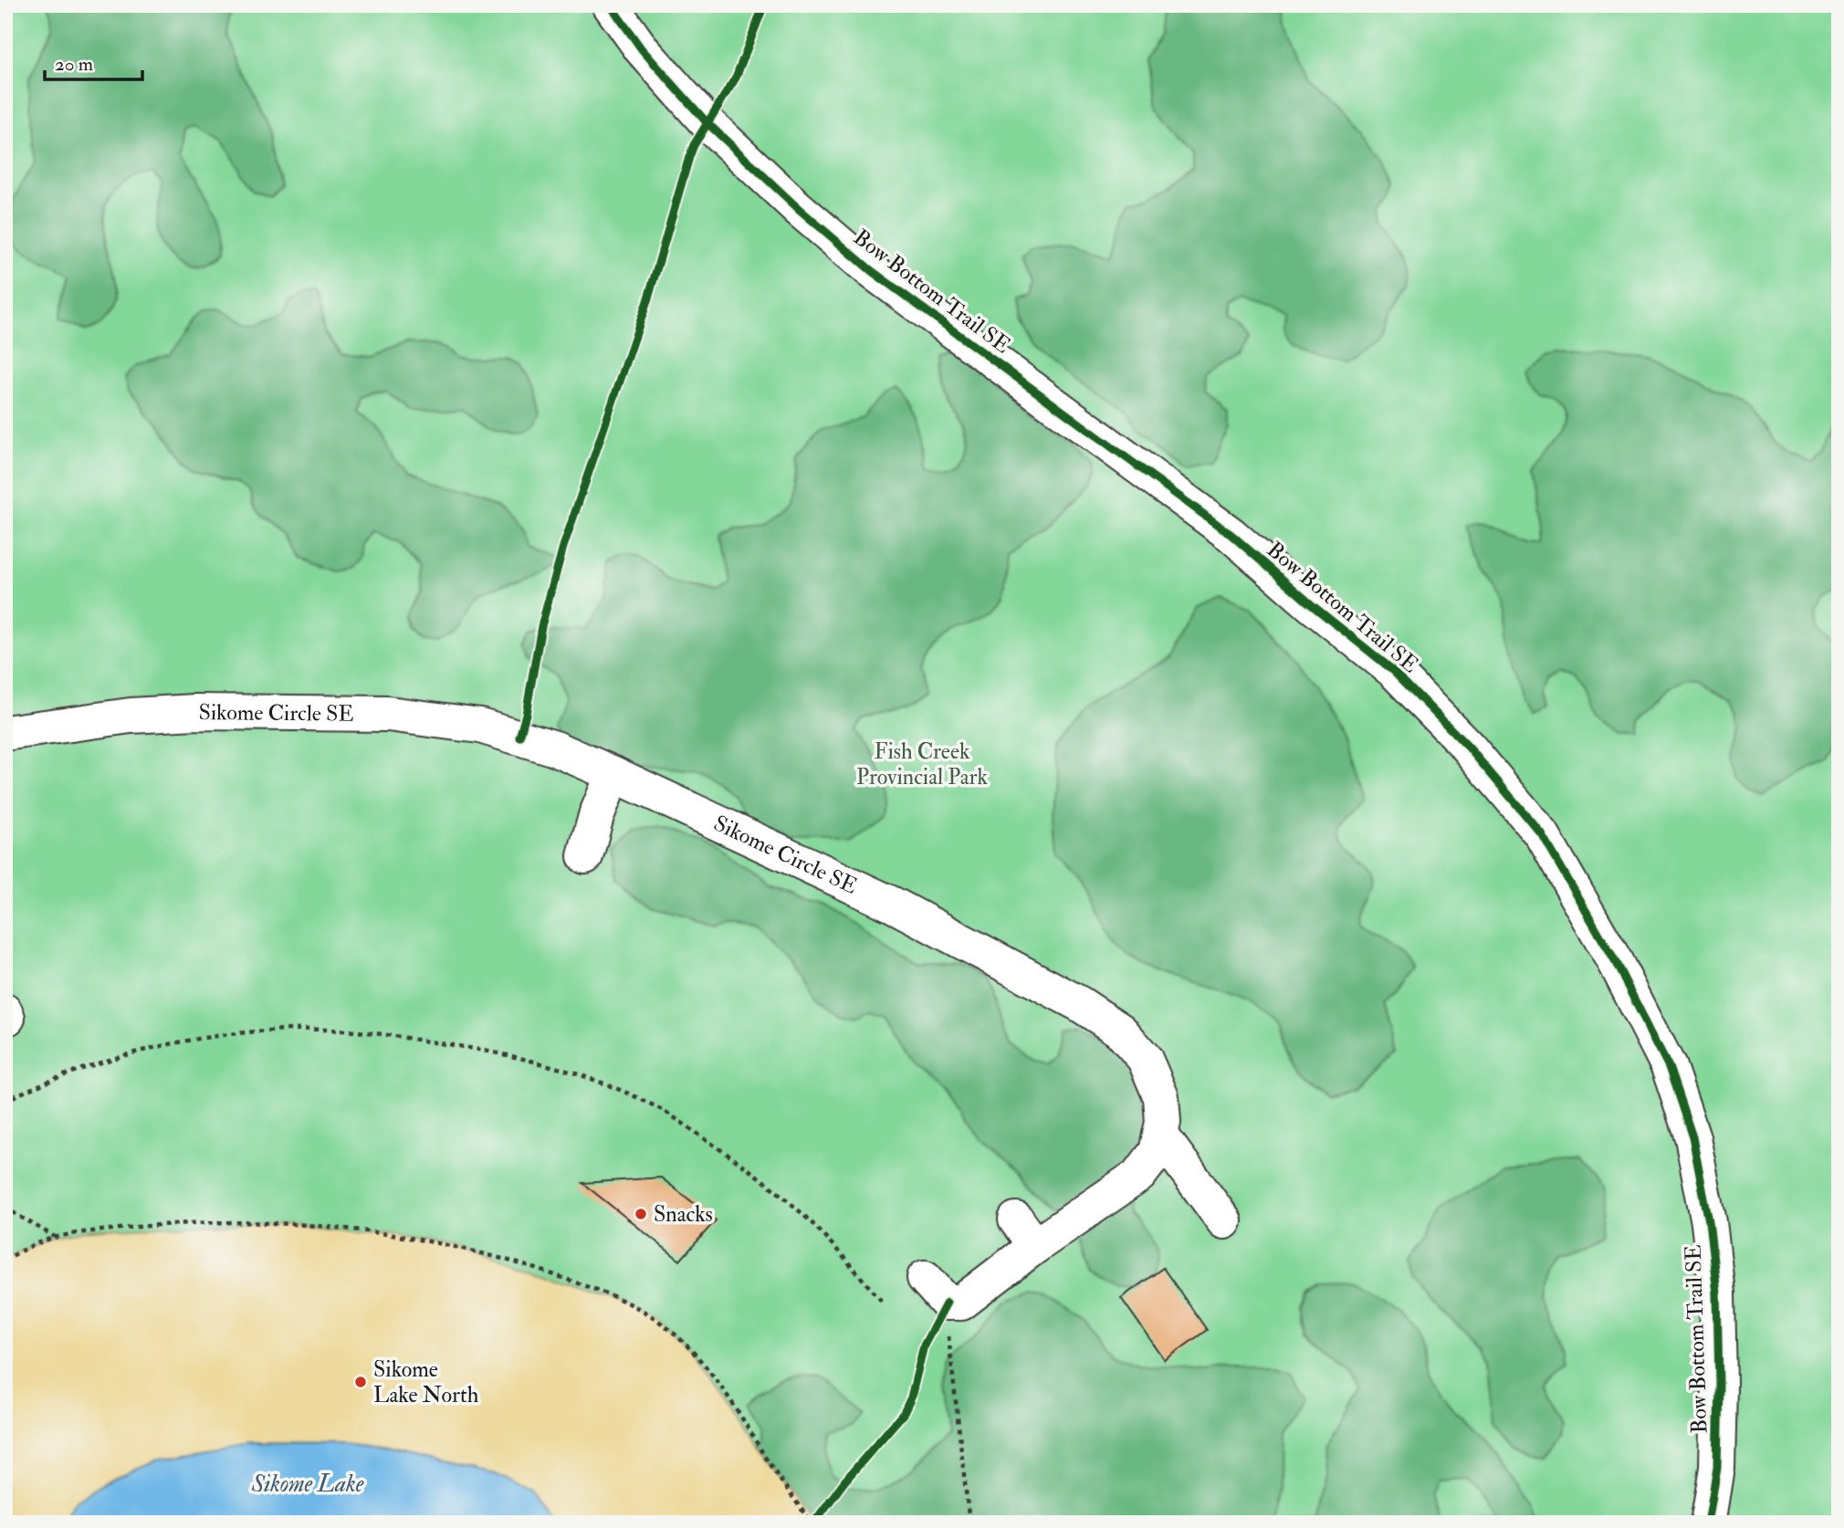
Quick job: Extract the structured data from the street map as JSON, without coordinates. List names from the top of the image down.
{
  "streets": {
    "lane": ["Bow Bottom Trail SE", "Sikome Circle SE"]
  },
  "water": ["Sikome Lake"],
  "parks": ["Fish Creek Provincial Park"],
  "places": ["Snacks", "Sikome Lake North"],
  "scale_bar": "20 m"
}
